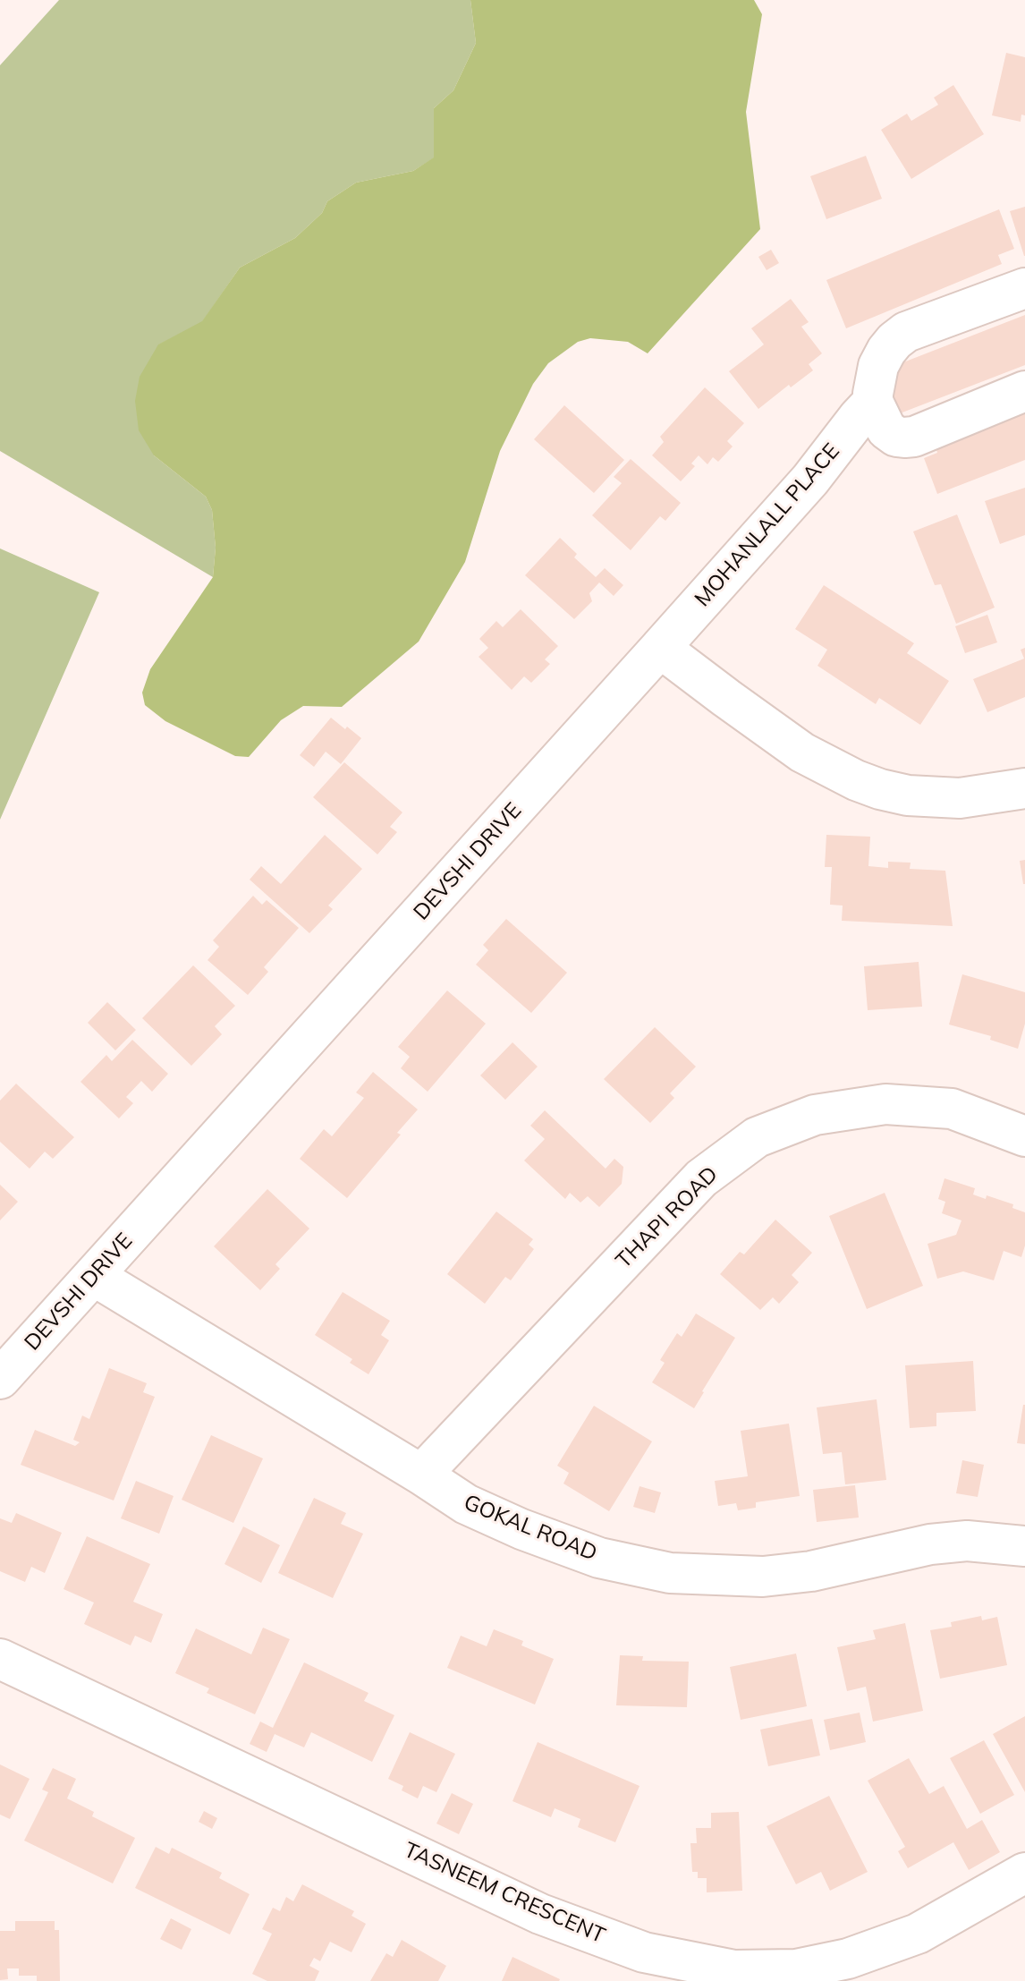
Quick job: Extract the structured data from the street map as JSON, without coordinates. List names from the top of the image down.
{
  "streets": {
    "street": [
      "MOHANLALL PLACE",
      "DEVSHI DRIVE",
      "THAPI ROAD",
      "GOKAL ROAD",
      "TASNEEM CRESCENT"
    ]
  },
  "crossings": [
    ["MOHANLALL PLACE", "DEVSHI DRIVE"],
    ["DEVSHI DRIVE", "GOKAL ROAD"],
    ["THAPI ROAD", "GOKAL ROAD"]
  ]
}
